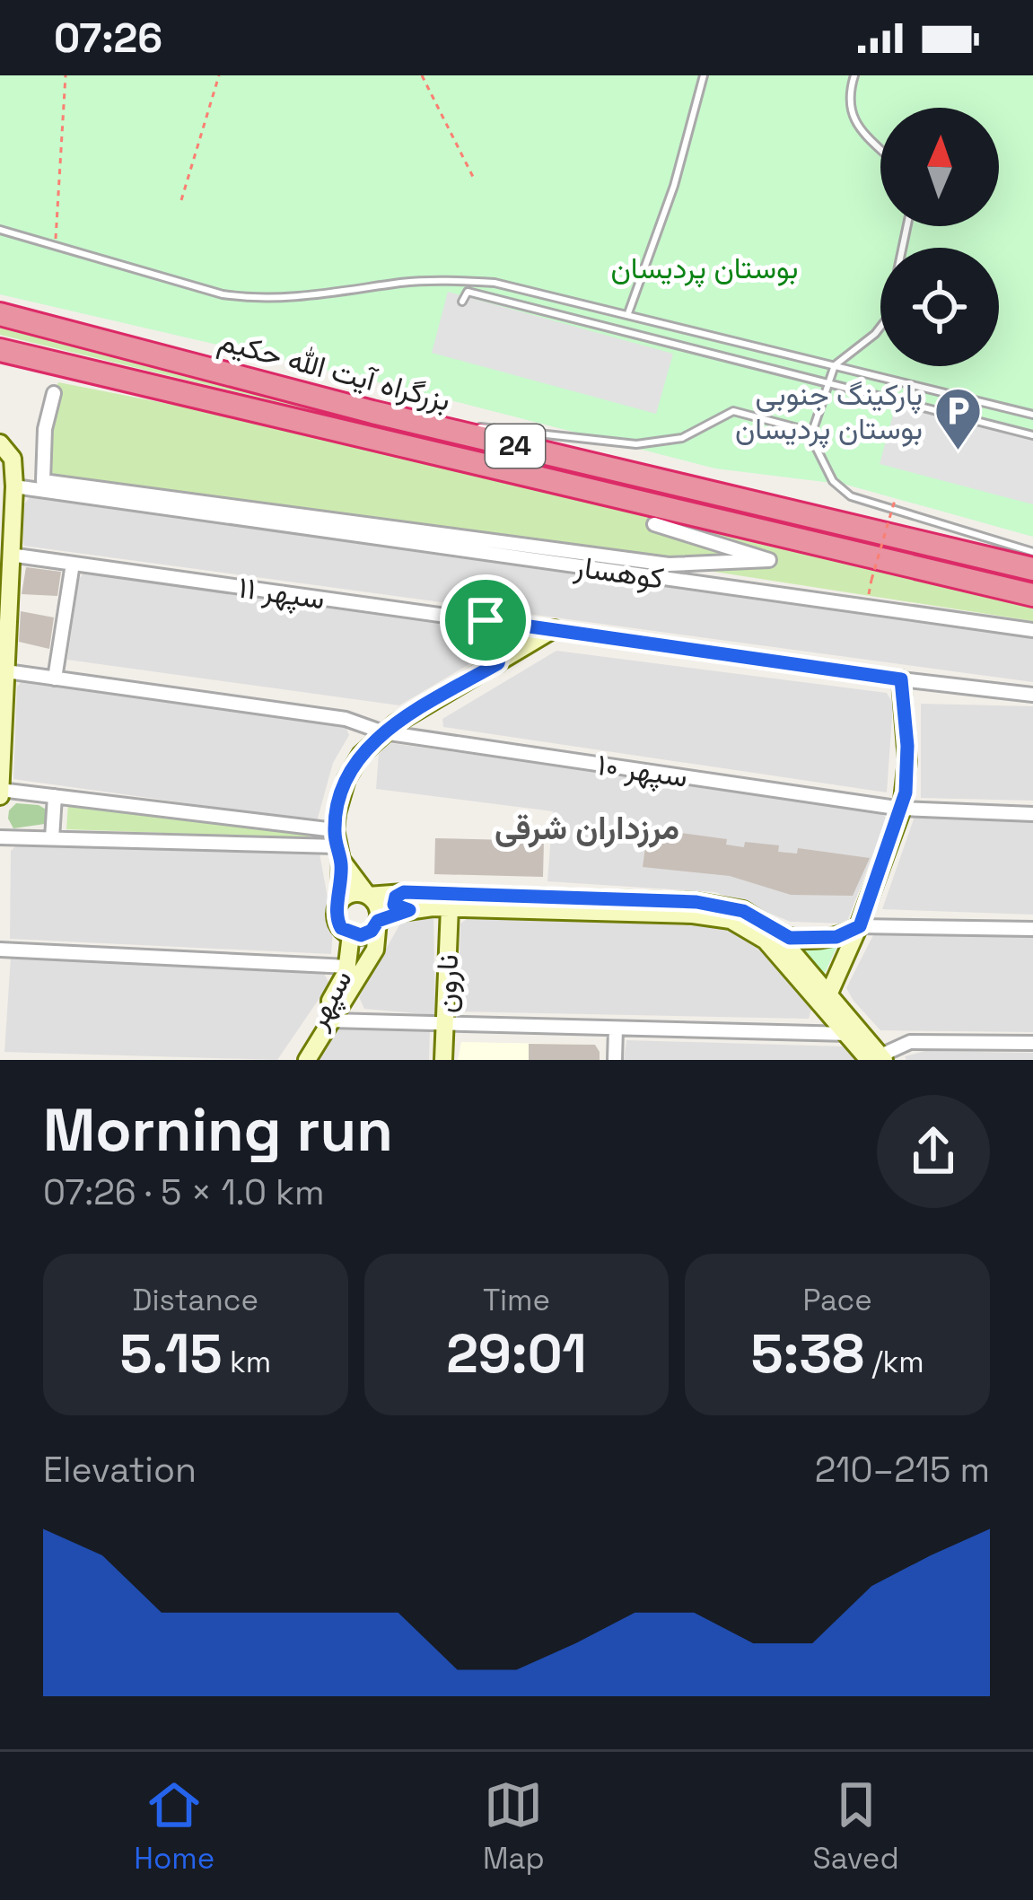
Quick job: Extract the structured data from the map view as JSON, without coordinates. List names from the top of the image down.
{
  "streets": {
    "highway": ["بزرگراه آیت الله حکیم", "24"],
    "street": [
      "کوهسار",
      "سپهر ۱۱",
      "سپهر ۱۰",
      "نارون",
      "سپهر"
    ]
  },
  "districts": ["مرزداران شرقی"],
  "parks": ["بوستان پردیسان"],
  "places": {
    "parking": ["پارکینگ جنوبی بوستان پردیسان"]
  },
  "north": "top",
  "page": {
    "status": "07:26",
    "heading": ["Morning run", "07:26 · 5 × 1.0 km"],
    "stats": [
      ["Distance", "5.15 km"],
      ["Time", "29:01"],
      ["Pace", "5:38 /km"]
    ],
    "chart": ["Elevation", "210–215 m"],
    "tabs": ["Home", "Map", "Saved"]
  }
}
